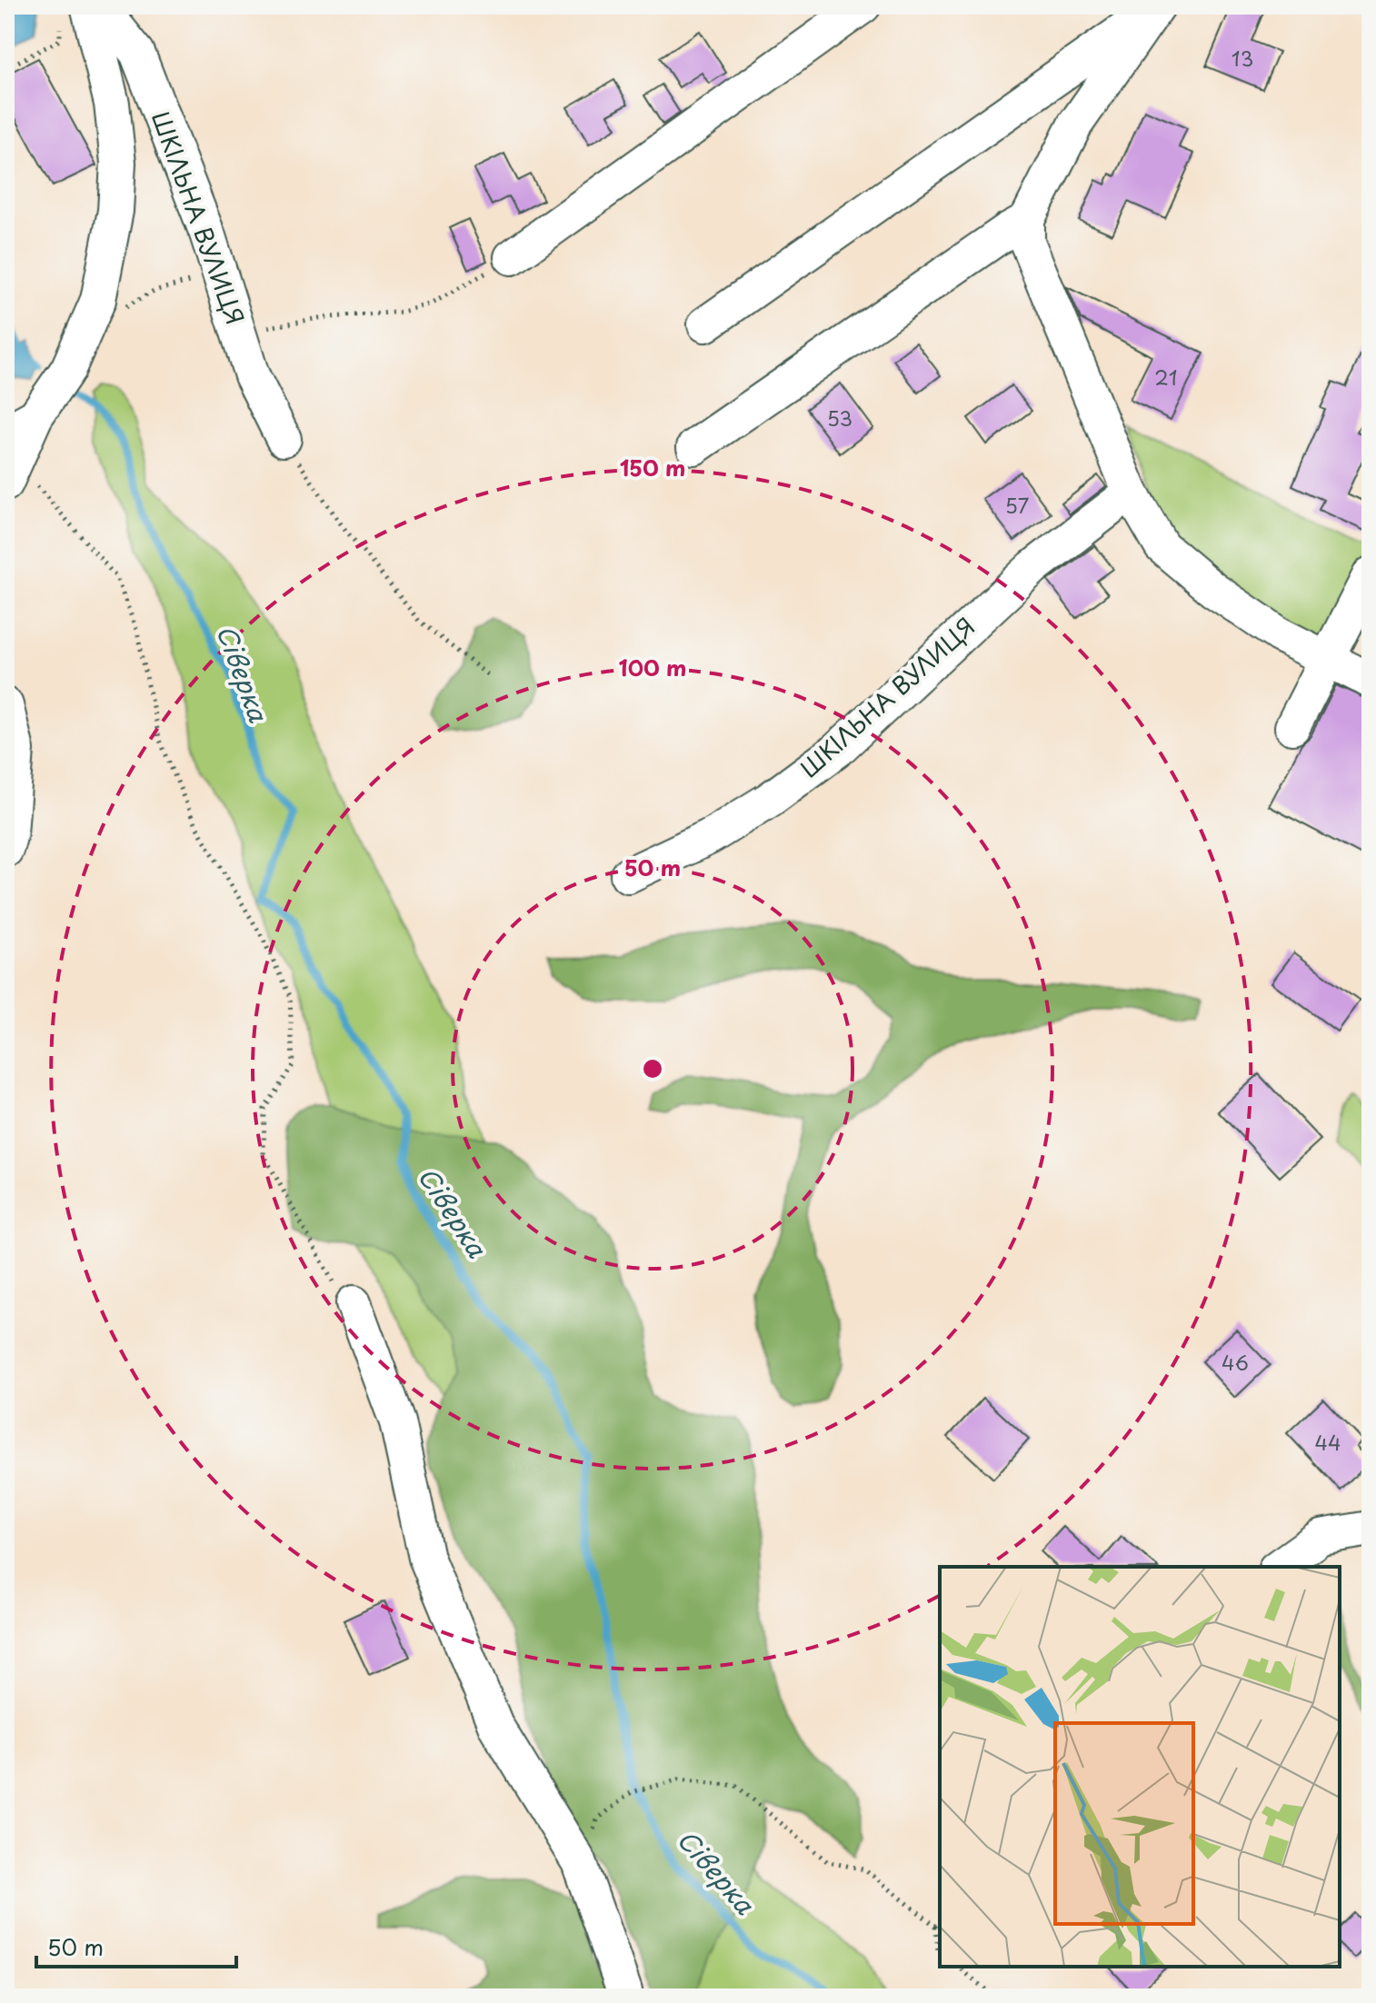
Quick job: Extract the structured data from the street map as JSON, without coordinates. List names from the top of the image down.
{
  "streets": {
    "street": ["ШКІЛЬНА ВУЛИЦЯ"]
  },
  "water": ["Сіверка"],
  "house_numbers": [
    "13",
    "21",
    "53",
    "57",
    "46",
    "44"
  ],
  "scale_bar": "50 m",
  "rings": ["150 m", "100 m", "50 m"]
}
